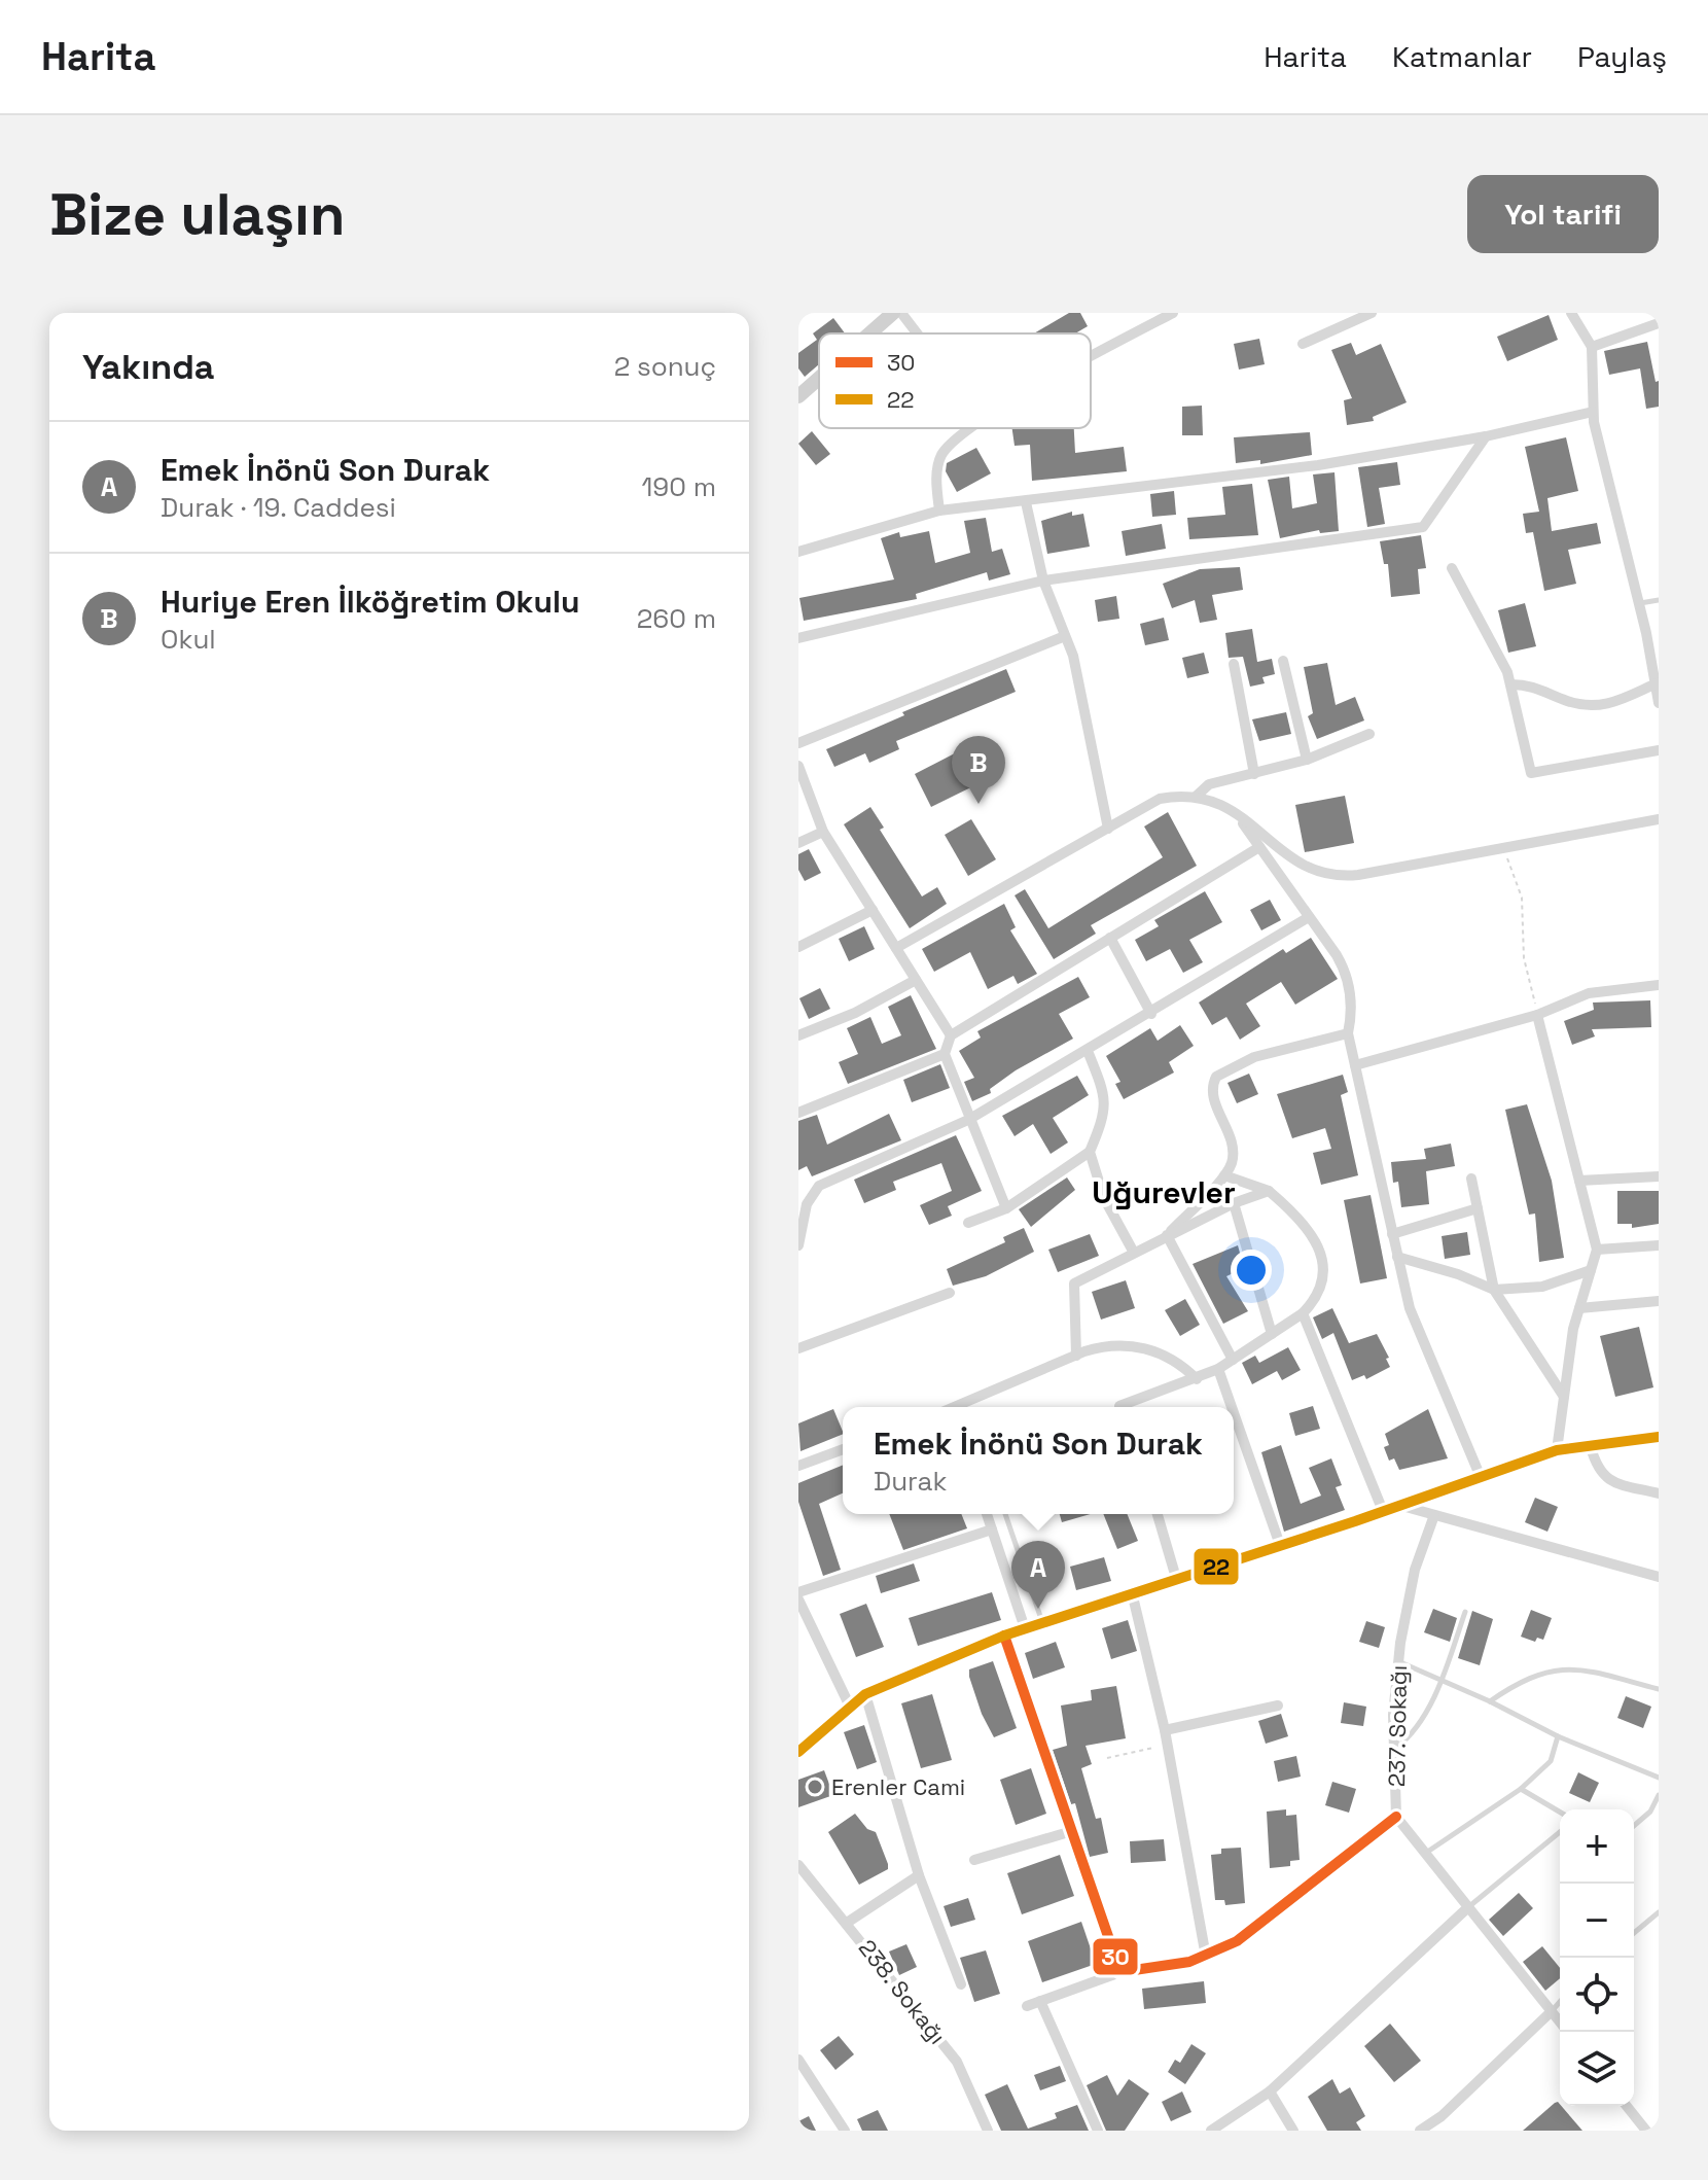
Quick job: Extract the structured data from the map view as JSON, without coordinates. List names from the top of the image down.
{
  "streets": {
    "street": ["237. Sokağı", "238. Sokağı"]
  },
  "districts": ["Uğurevler"],
  "places": ["Erenler Cami"],
  "lines": ["transit line 22", "transit line 30"],
  "legend": ["30", "22"],
  "page": {
    "header": "Harita",
    "nav": ["Harita", "Katmanlar", "Paylaş"],
    "buttons": "Yol tarifi",
    "title": "Bize ulaşın",
    "heading": ["Yakında", "2 sonuç"],
    "list": [
      {
        "mark": "A",
        "name": "Emek İnönü Son Durak",
        "note": "Durak · 19. Caddesi",
        "value": "190 m"
      },
      {
        "mark": "B",
        "name": "Huriye Eren İlköğretim Okulu",
        "note": "Okul",
        "value": "260 m"
      }
    ],
    "pins": ["B", "A"],
    "popup": ["Emek İnönü Son Durak", "Durak"],
    "map_buttons": ["+", "−"]
  }
}
